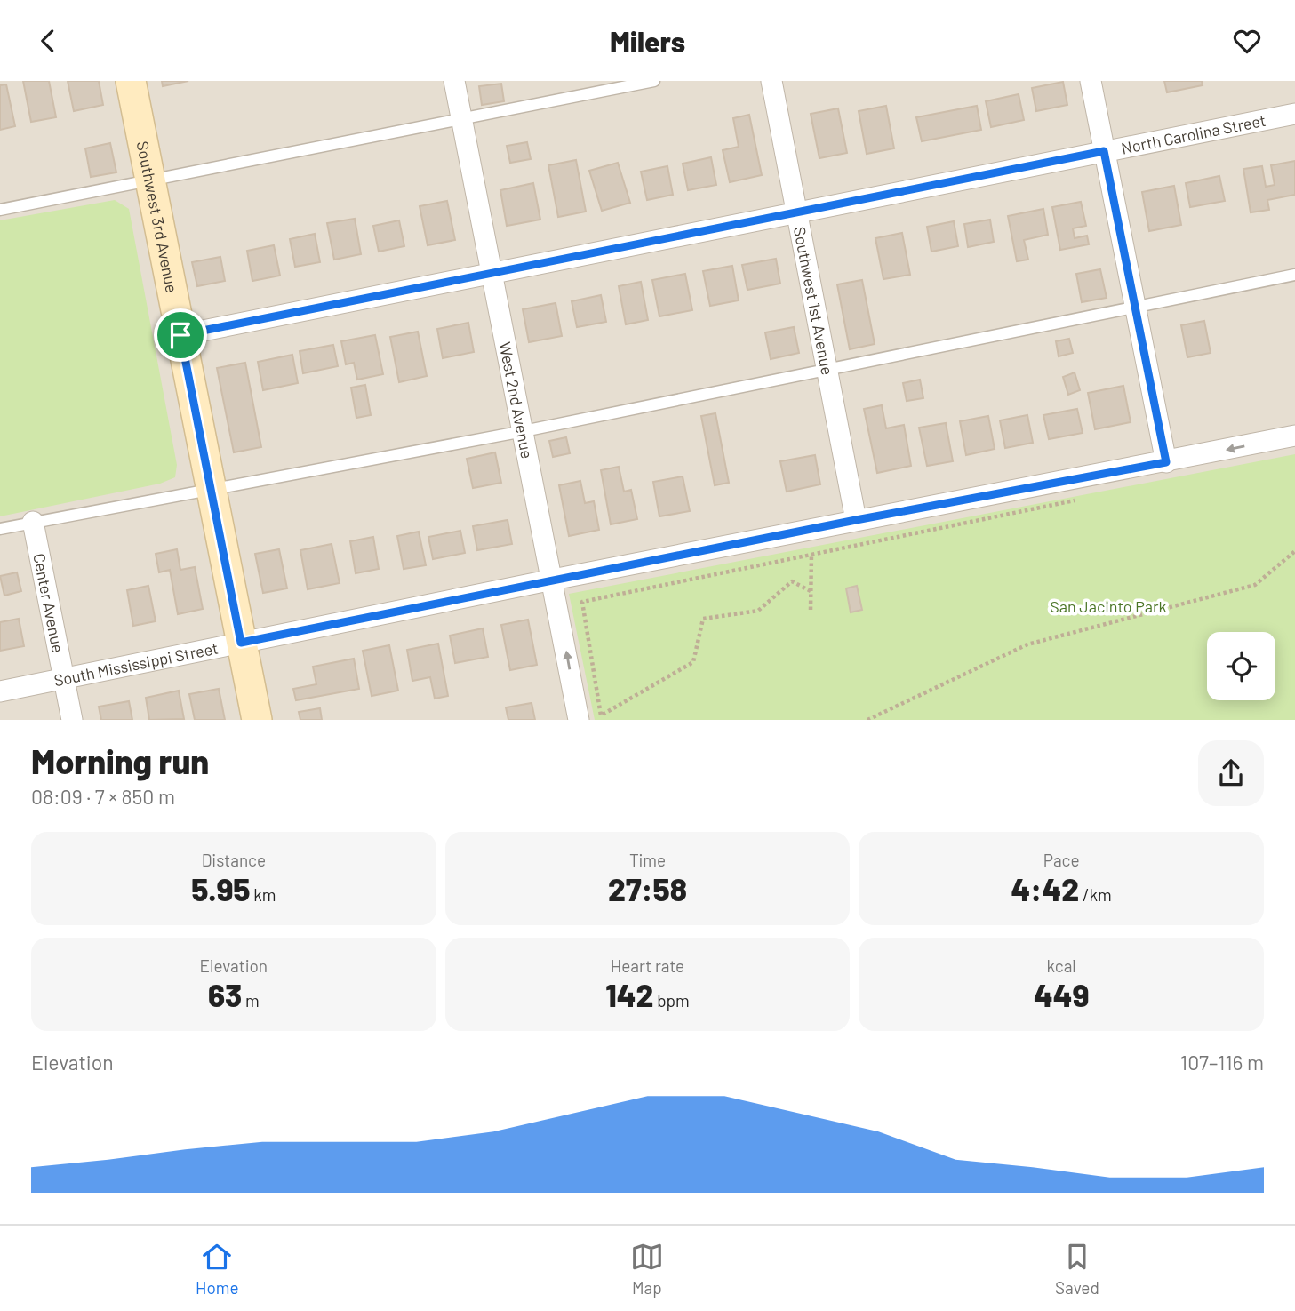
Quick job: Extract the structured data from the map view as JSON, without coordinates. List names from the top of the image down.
{
  "streets": {
    "main road": ["Southwest 3rd Avenue"],
    "street": [
      "North Carolina Street",
      "Southwest 1st Avenue",
      "West 2nd Avenue",
      "Center Avenue",
      "South Mississippi Street"
    ]
  },
  "crossings": [
    ["North Carolina Street", "Southwest 3rd Avenue"],
    ["North Carolina Street", "Southwest 1st Avenue"],
    ["North Carolina Street", "West 2nd Avenue"],
    ["Southwest 3rd Avenue", "South Mississippi Street"],
    ["Southwest 1st Avenue", "South Mississippi Street"],
    ["West 2nd Avenue", "South Mississippi Street"],
    ["Center Avenue", "South Mississippi Street"]
  ],
  "parks": ["San Jacinto Park"],
  "page": {
    "header": "Milers",
    "heading": ["Morning run", "08:09 · 7 × 850 m"],
    "stats": [
      ["Distance", "5.95 km"],
      ["Time", "27:58"],
      ["Pace", "4:42 /km"],
      ["Elevation", "63 m"],
      ["Heart rate", "142 bpm"],
      ["kcal", "449"]
    ],
    "chart": ["Elevation", "107–116 m"],
    "tabs": ["Home", "Map", "Saved"]
  }
}
